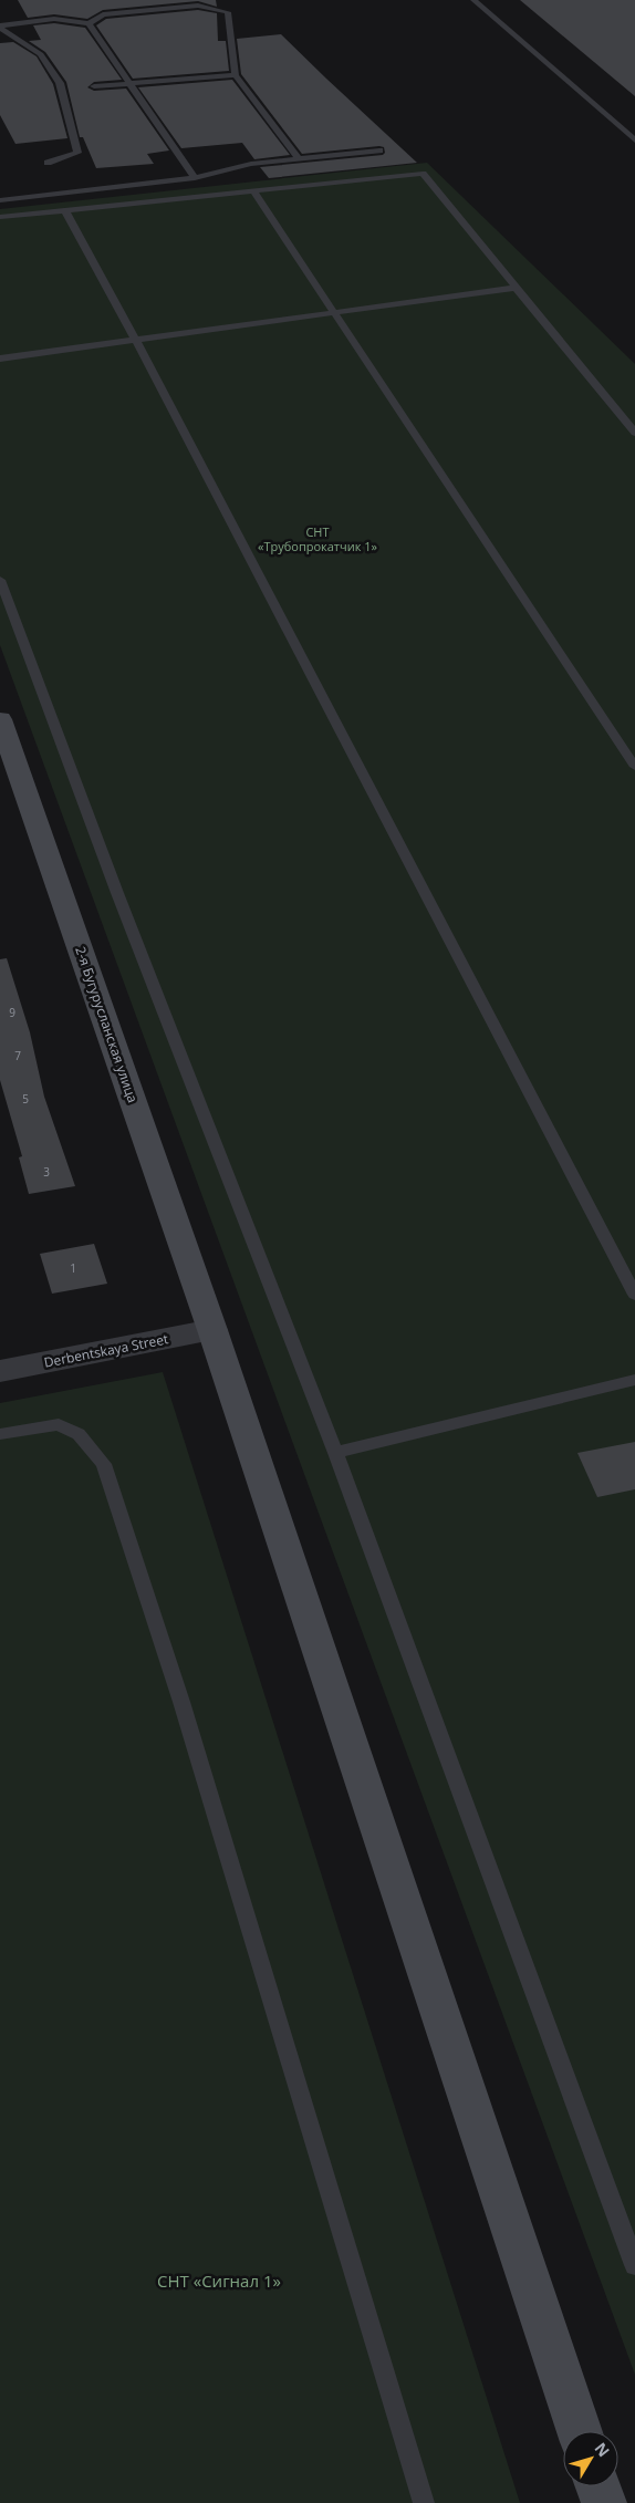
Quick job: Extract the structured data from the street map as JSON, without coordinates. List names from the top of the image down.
{
  "streets": {
    "street": ["2-я Бугурусланская улица", "Derbentskaya Street"]
  },
  "crossings": [
    ["2-я Бугурусланская улица", "Derbentskaya Street"]
  ],
  "parks": ["СНТ «Трубопрокатчик 1»", "СНТ «Сигнал 1»"],
  "house_numbers": [
    "9",
    "7",
    "5",
    "3",
    "1"
  ],
  "north": "top right"
}
